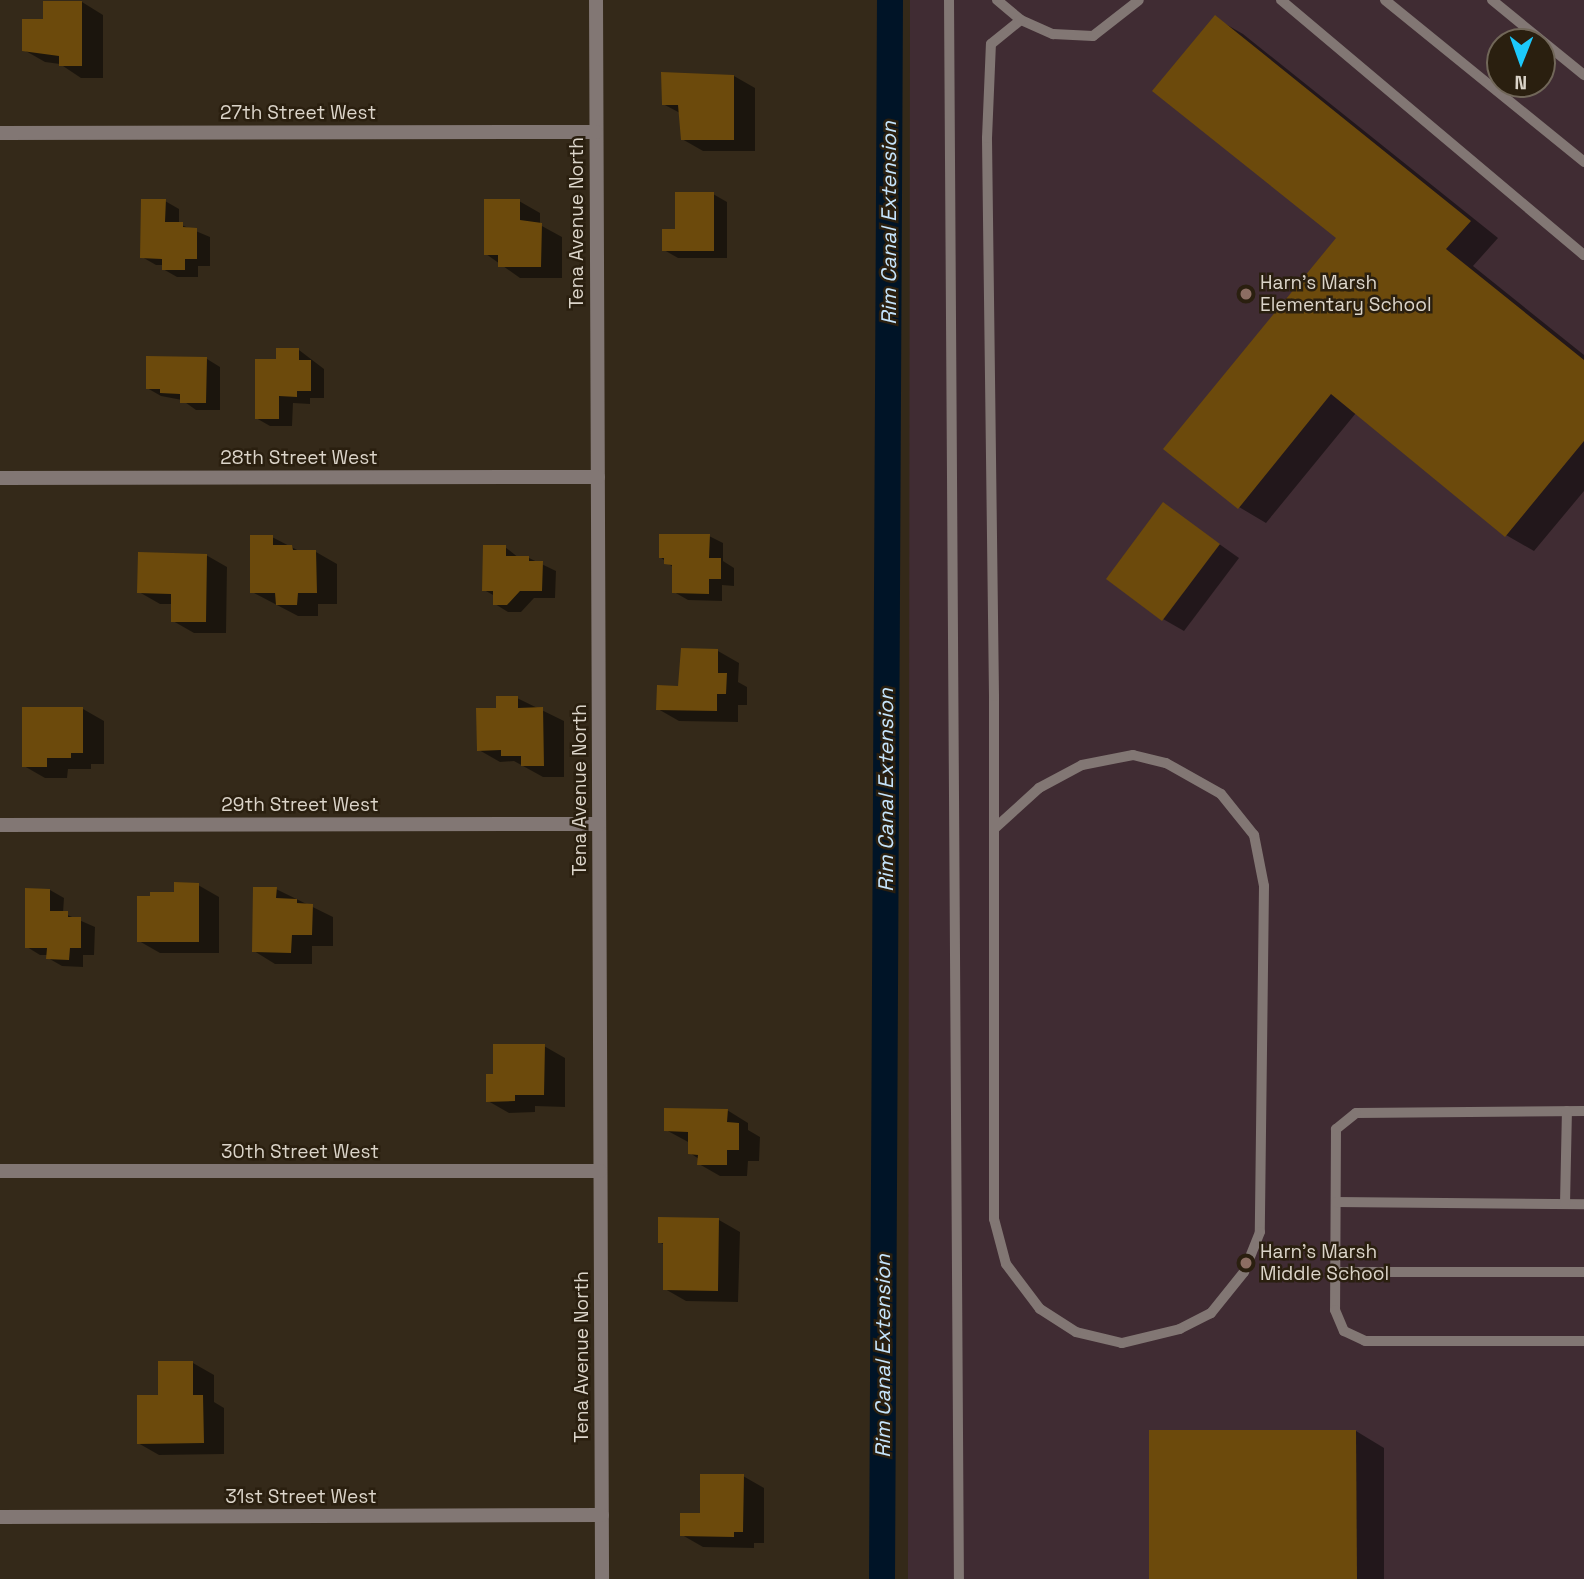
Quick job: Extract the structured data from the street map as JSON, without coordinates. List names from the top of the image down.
{
  "streets": {
    "street": [
      "27th Street West",
      "Tena Avenue North",
      "28th Street West",
      "29th Street West",
      "30th Street West",
      "31st Street West"
    ]
  },
  "crossings": [
    ["27th Street West", "Tena Avenue North"],
    ["Tena Avenue North", "28th Street West"],
    ["Tena Avenue North", "29th Street West"],
    ["Tena Avenue North", "30th Street West"],
    ["Tena Avenue North", "31st Street West"]
  ],
  "water": ["Rim Canal Extension"],
  "places": ["Harn's Marsh Elementary School", "Harn's Marsh Middle School"],
  "north": "bottom"
}
